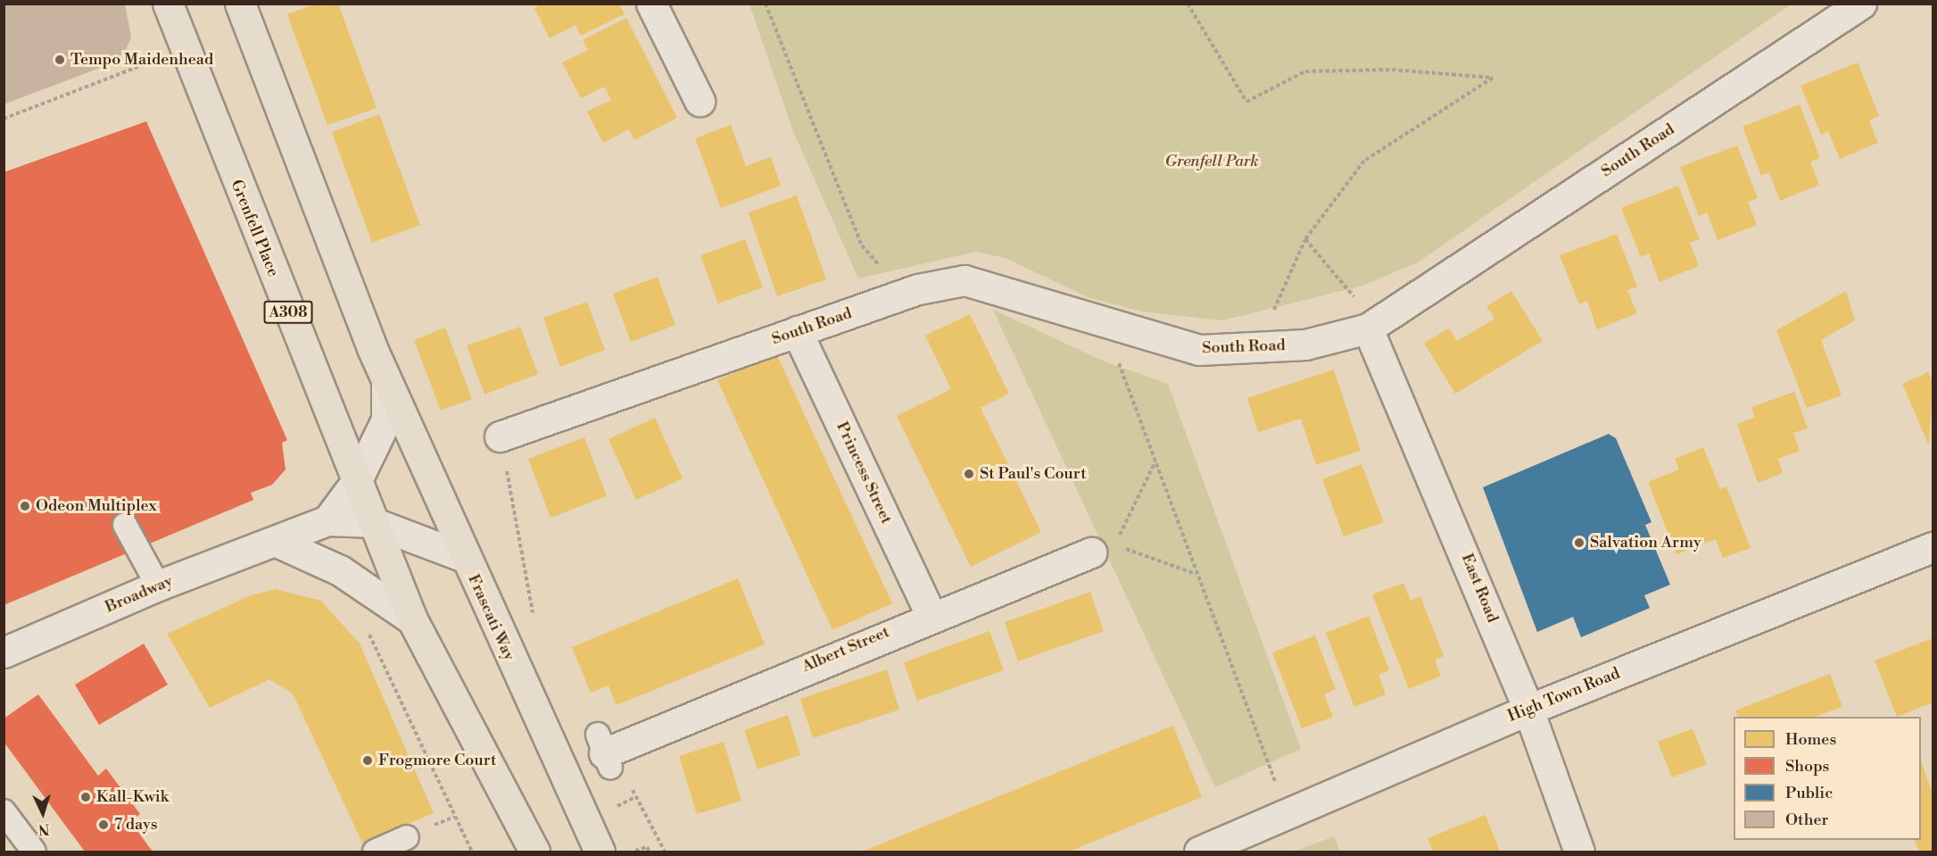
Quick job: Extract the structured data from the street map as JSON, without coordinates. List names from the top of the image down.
{
  "streets": {
    "main road": ["Grenfell Place", "A308", "Frascati Way"],
    "street": [
      "South Road",
      "Princess Street",
      "East Road",
      "Broadway",
      "Albert Street",
      "High Town Road"
    ]
  },
  "crossings": [
    ["South Road", "Princess Street"],
    ["South Road", "East Road"],
    ["Grenfell Place", "A308"],
    ["Grenfell Place", "Broadway"],
    ["Princess Street", "Albert Street"],
    ["East Road", "High Town Road"],
    ["Broadway", "Frascati Way"]
  ],
  "parks": ["Grenfell Park"],
  "places": [
    "Tempo Maidenhead",
    "St Paul's Court",
    "Odeon Multiplex",
    "Salvation Army",
    "Frogmore Court",
    "Kall-Kwik",
    "7 days"
  ],
  "legend": [
    "Homes",
    "Shops",
    "Public",
    "Other"
  ],
  "north": "bottom"
}
